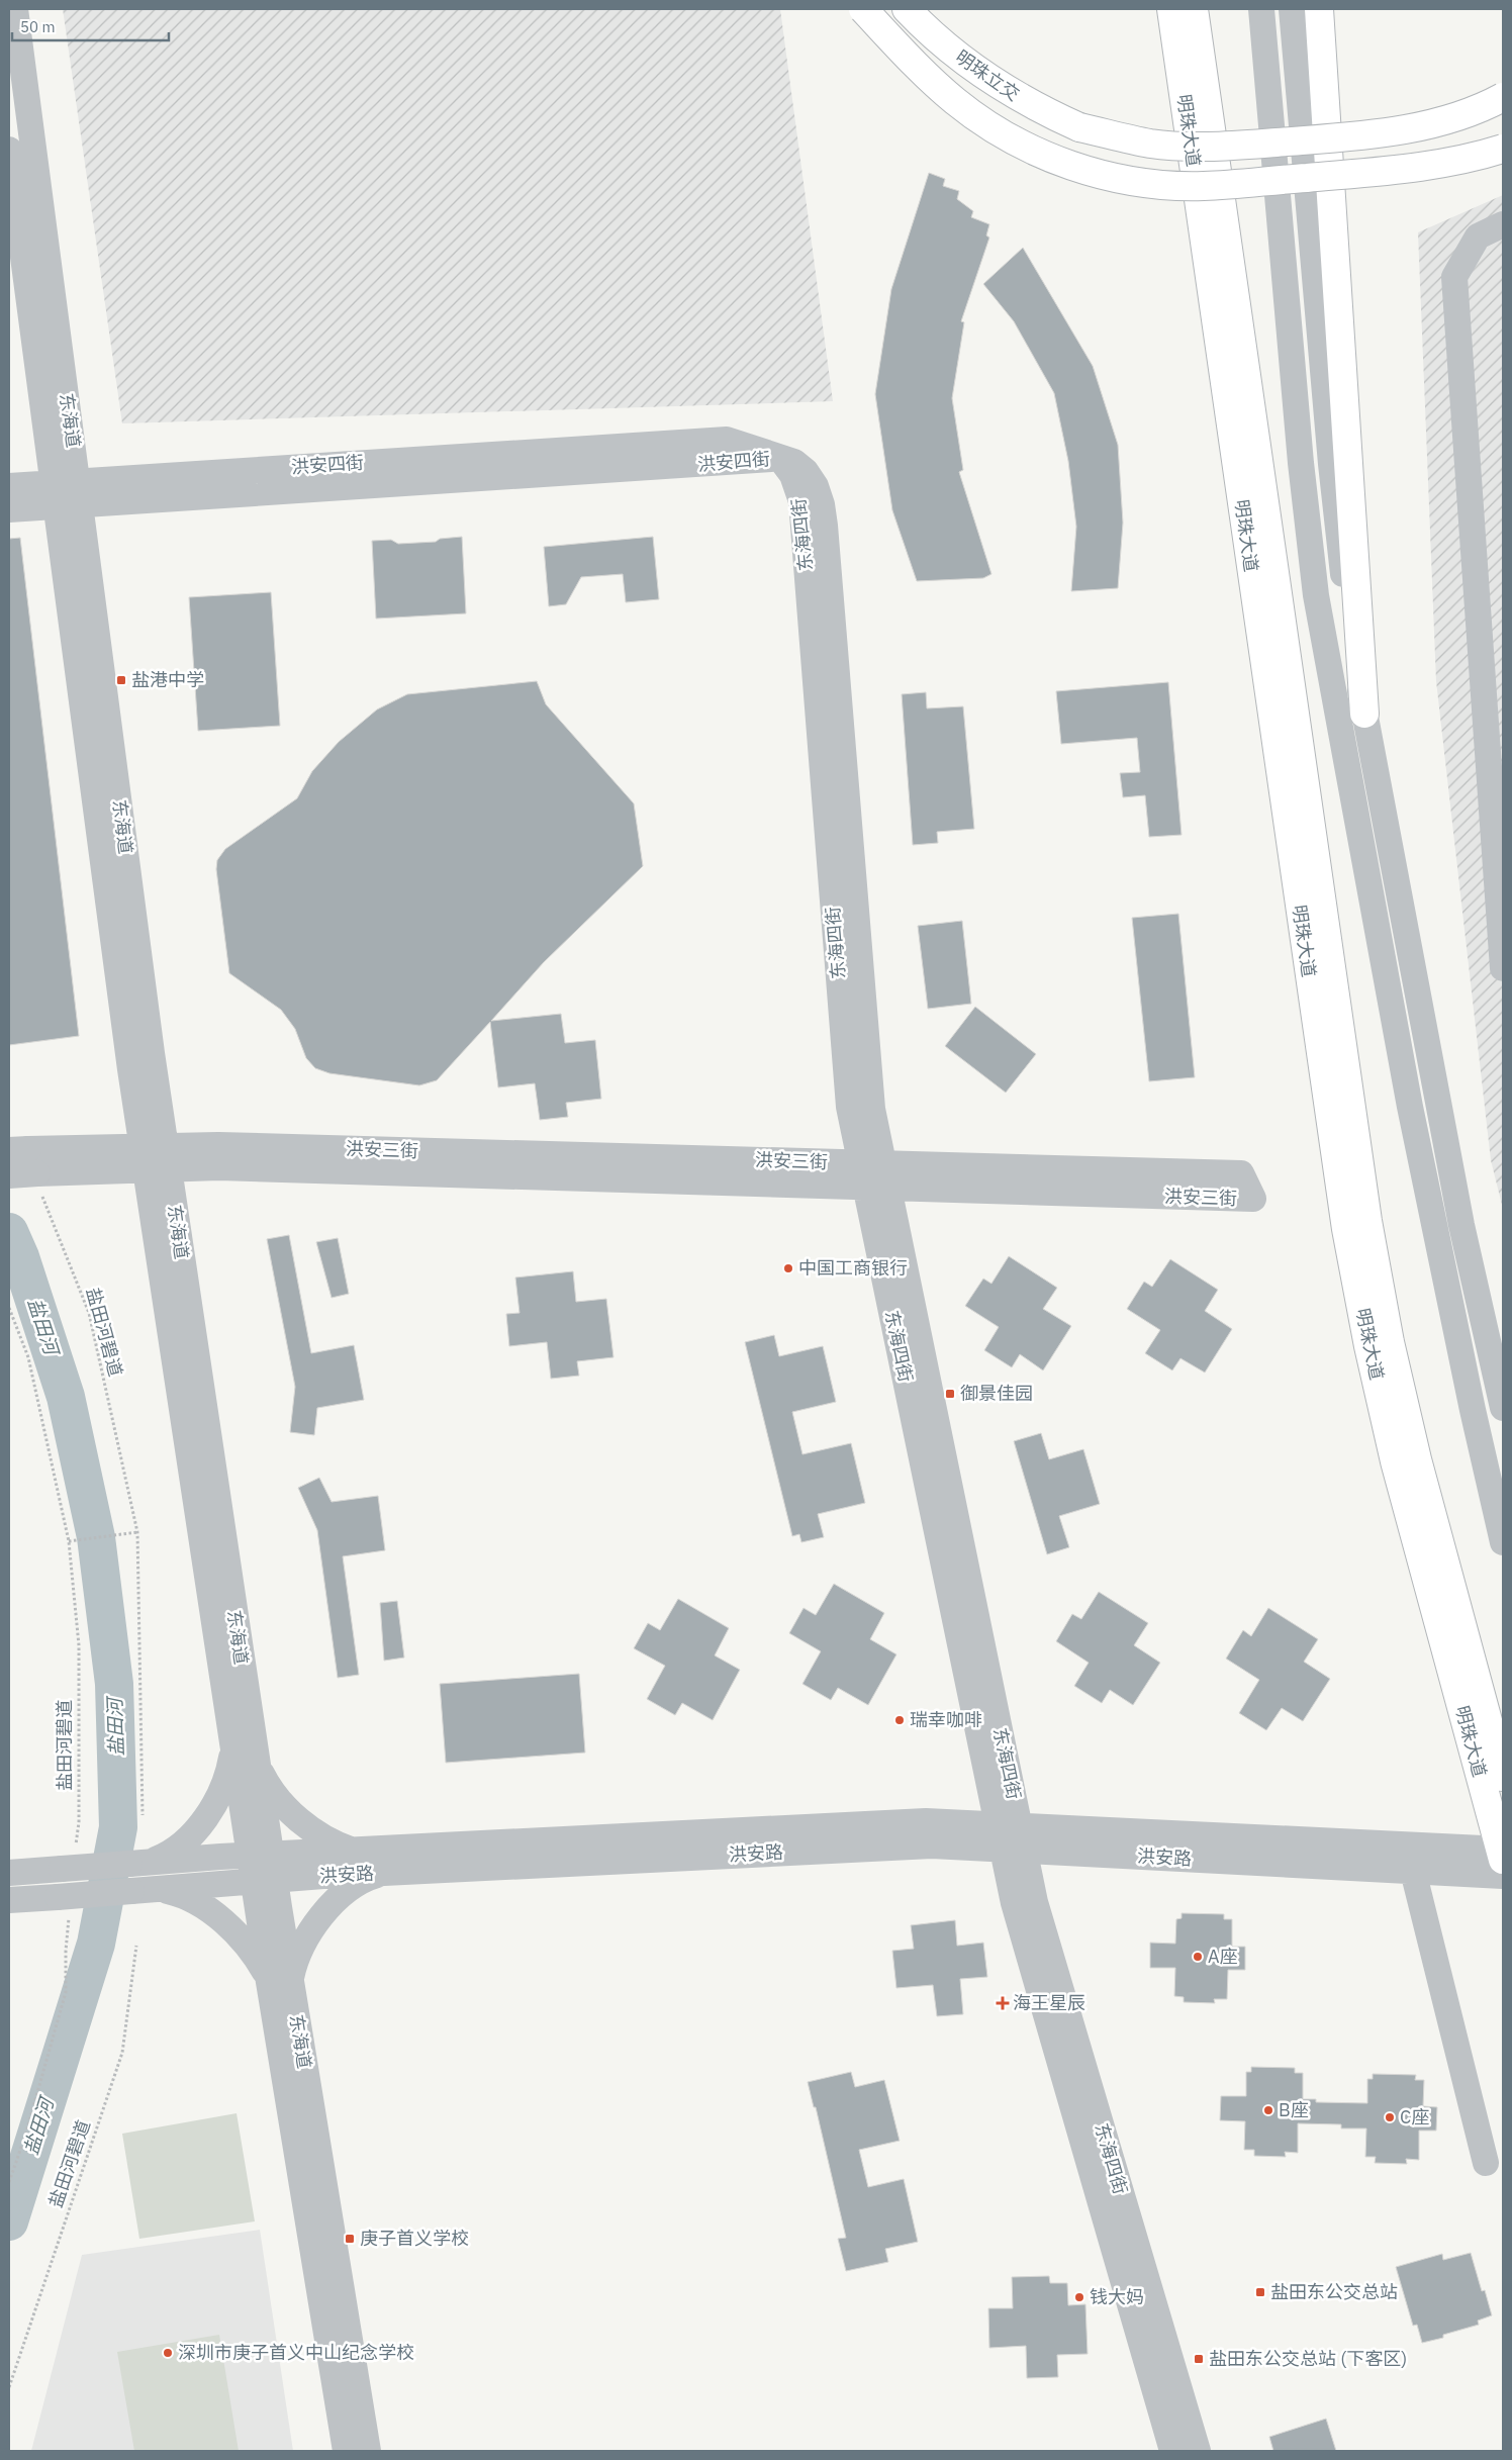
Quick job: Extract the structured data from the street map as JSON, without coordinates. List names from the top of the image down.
{
  "streets": {
    "main road": ["明珠立交", "明珠大道"],
    "street": [
      "东海道",
      "洪安四街",
      "东海四街",
      "洪安三街",
      "洪安路"
    ],
    "path": ["盐田河碧道"]
  },
  "crossings": [
    ["明珠大道", "洪安路"],
    ["东海道", "洪安四街"],
    ["东海道", "洪安三街"],
    ["东海道", "洪安路"],
    ["洪安四街", "东海四街"],
    ["东海四街", "洪安三街"],
    ["东海四街", "洪安路"],
    ["盐田河碧道", "洪安路"]
  ],
  "water": ["盐田河"],
  "places": {
    "transit": [
      "盐港中学",
      "御景佳园",
      "庚子首义学校",
      "盐田东公交总站",
      "盐田东公交总站 (下客区)"
    ],
    "other": [
      "中国工商银行",
      "瑞幸咖啡",
      "A座",
      "B座",
      "C座",
      "钱大妈",
      "深圳市庚子首义中山纪念学校"
    ],
    "health": ["海王星辰"]
  },
  "scale_bar": "50 m"
}
